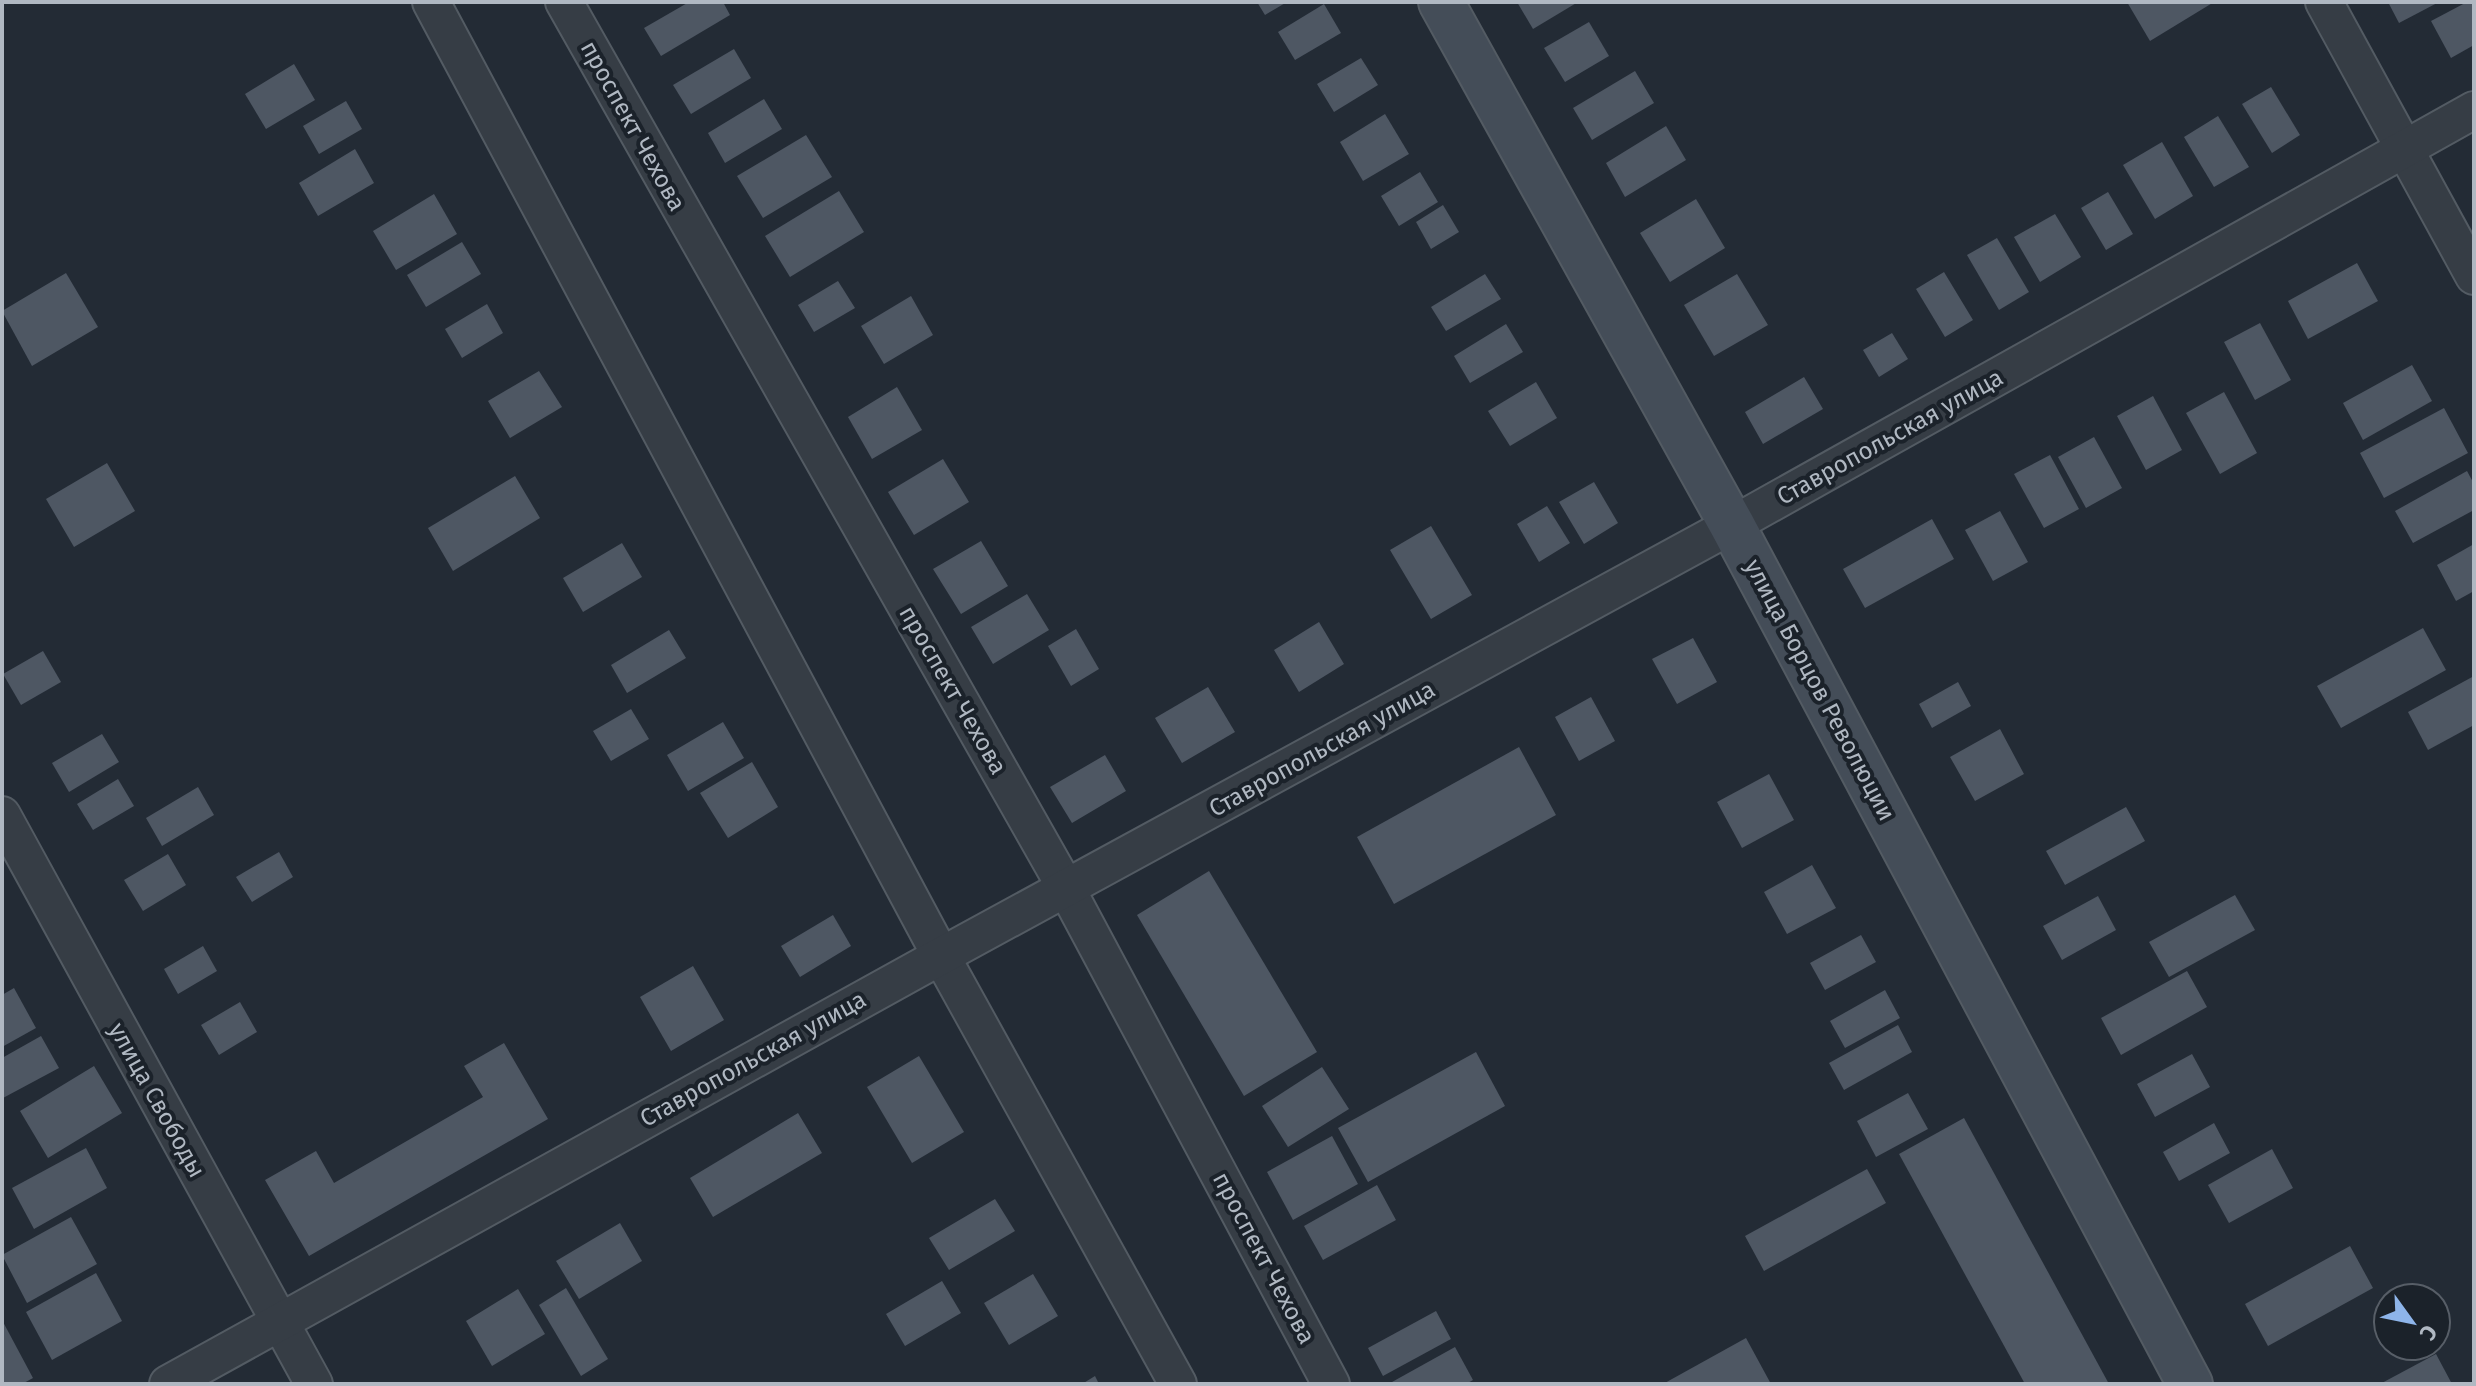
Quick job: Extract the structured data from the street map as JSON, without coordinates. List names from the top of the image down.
{
  "streets": {
    "street": [
      "проспект Чехова",
      "Ставропольская улица",
      "улица Борцов Революции",
      "улица Свободы"
    ]
  },
  "crossings": [
    ["проспект Чехова", "Ставропольская улица"],
    ["Ставропольская улица", "улица Борцов Революции"],
    ["Ставропольская улица", "улица Свободы"]
  ],
  "north": "bottom right"
}
